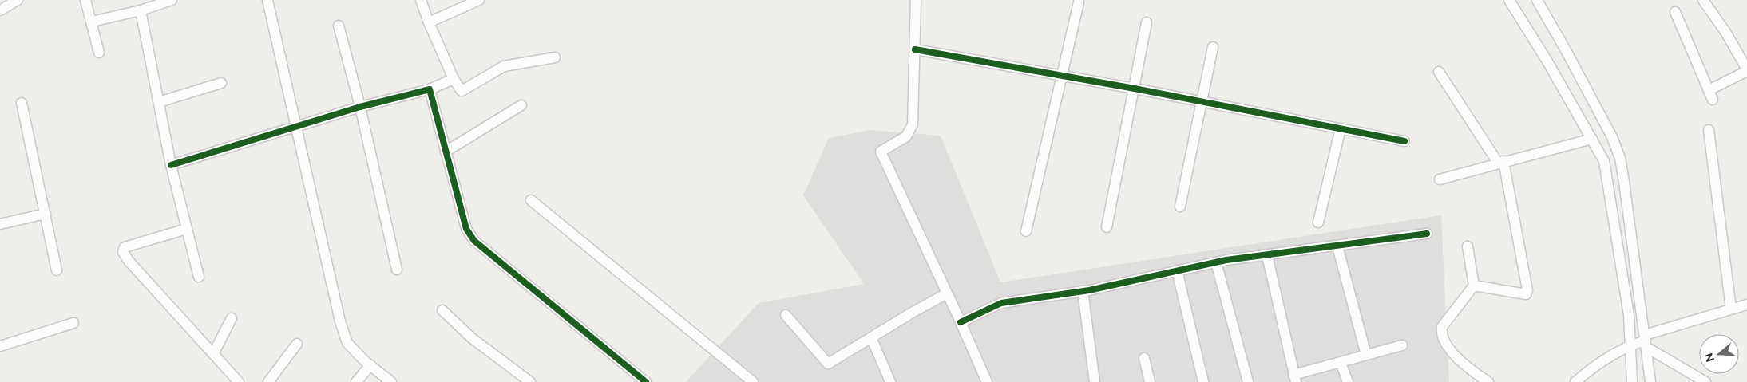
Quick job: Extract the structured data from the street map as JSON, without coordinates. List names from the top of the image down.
{
  "north": "left"
}
